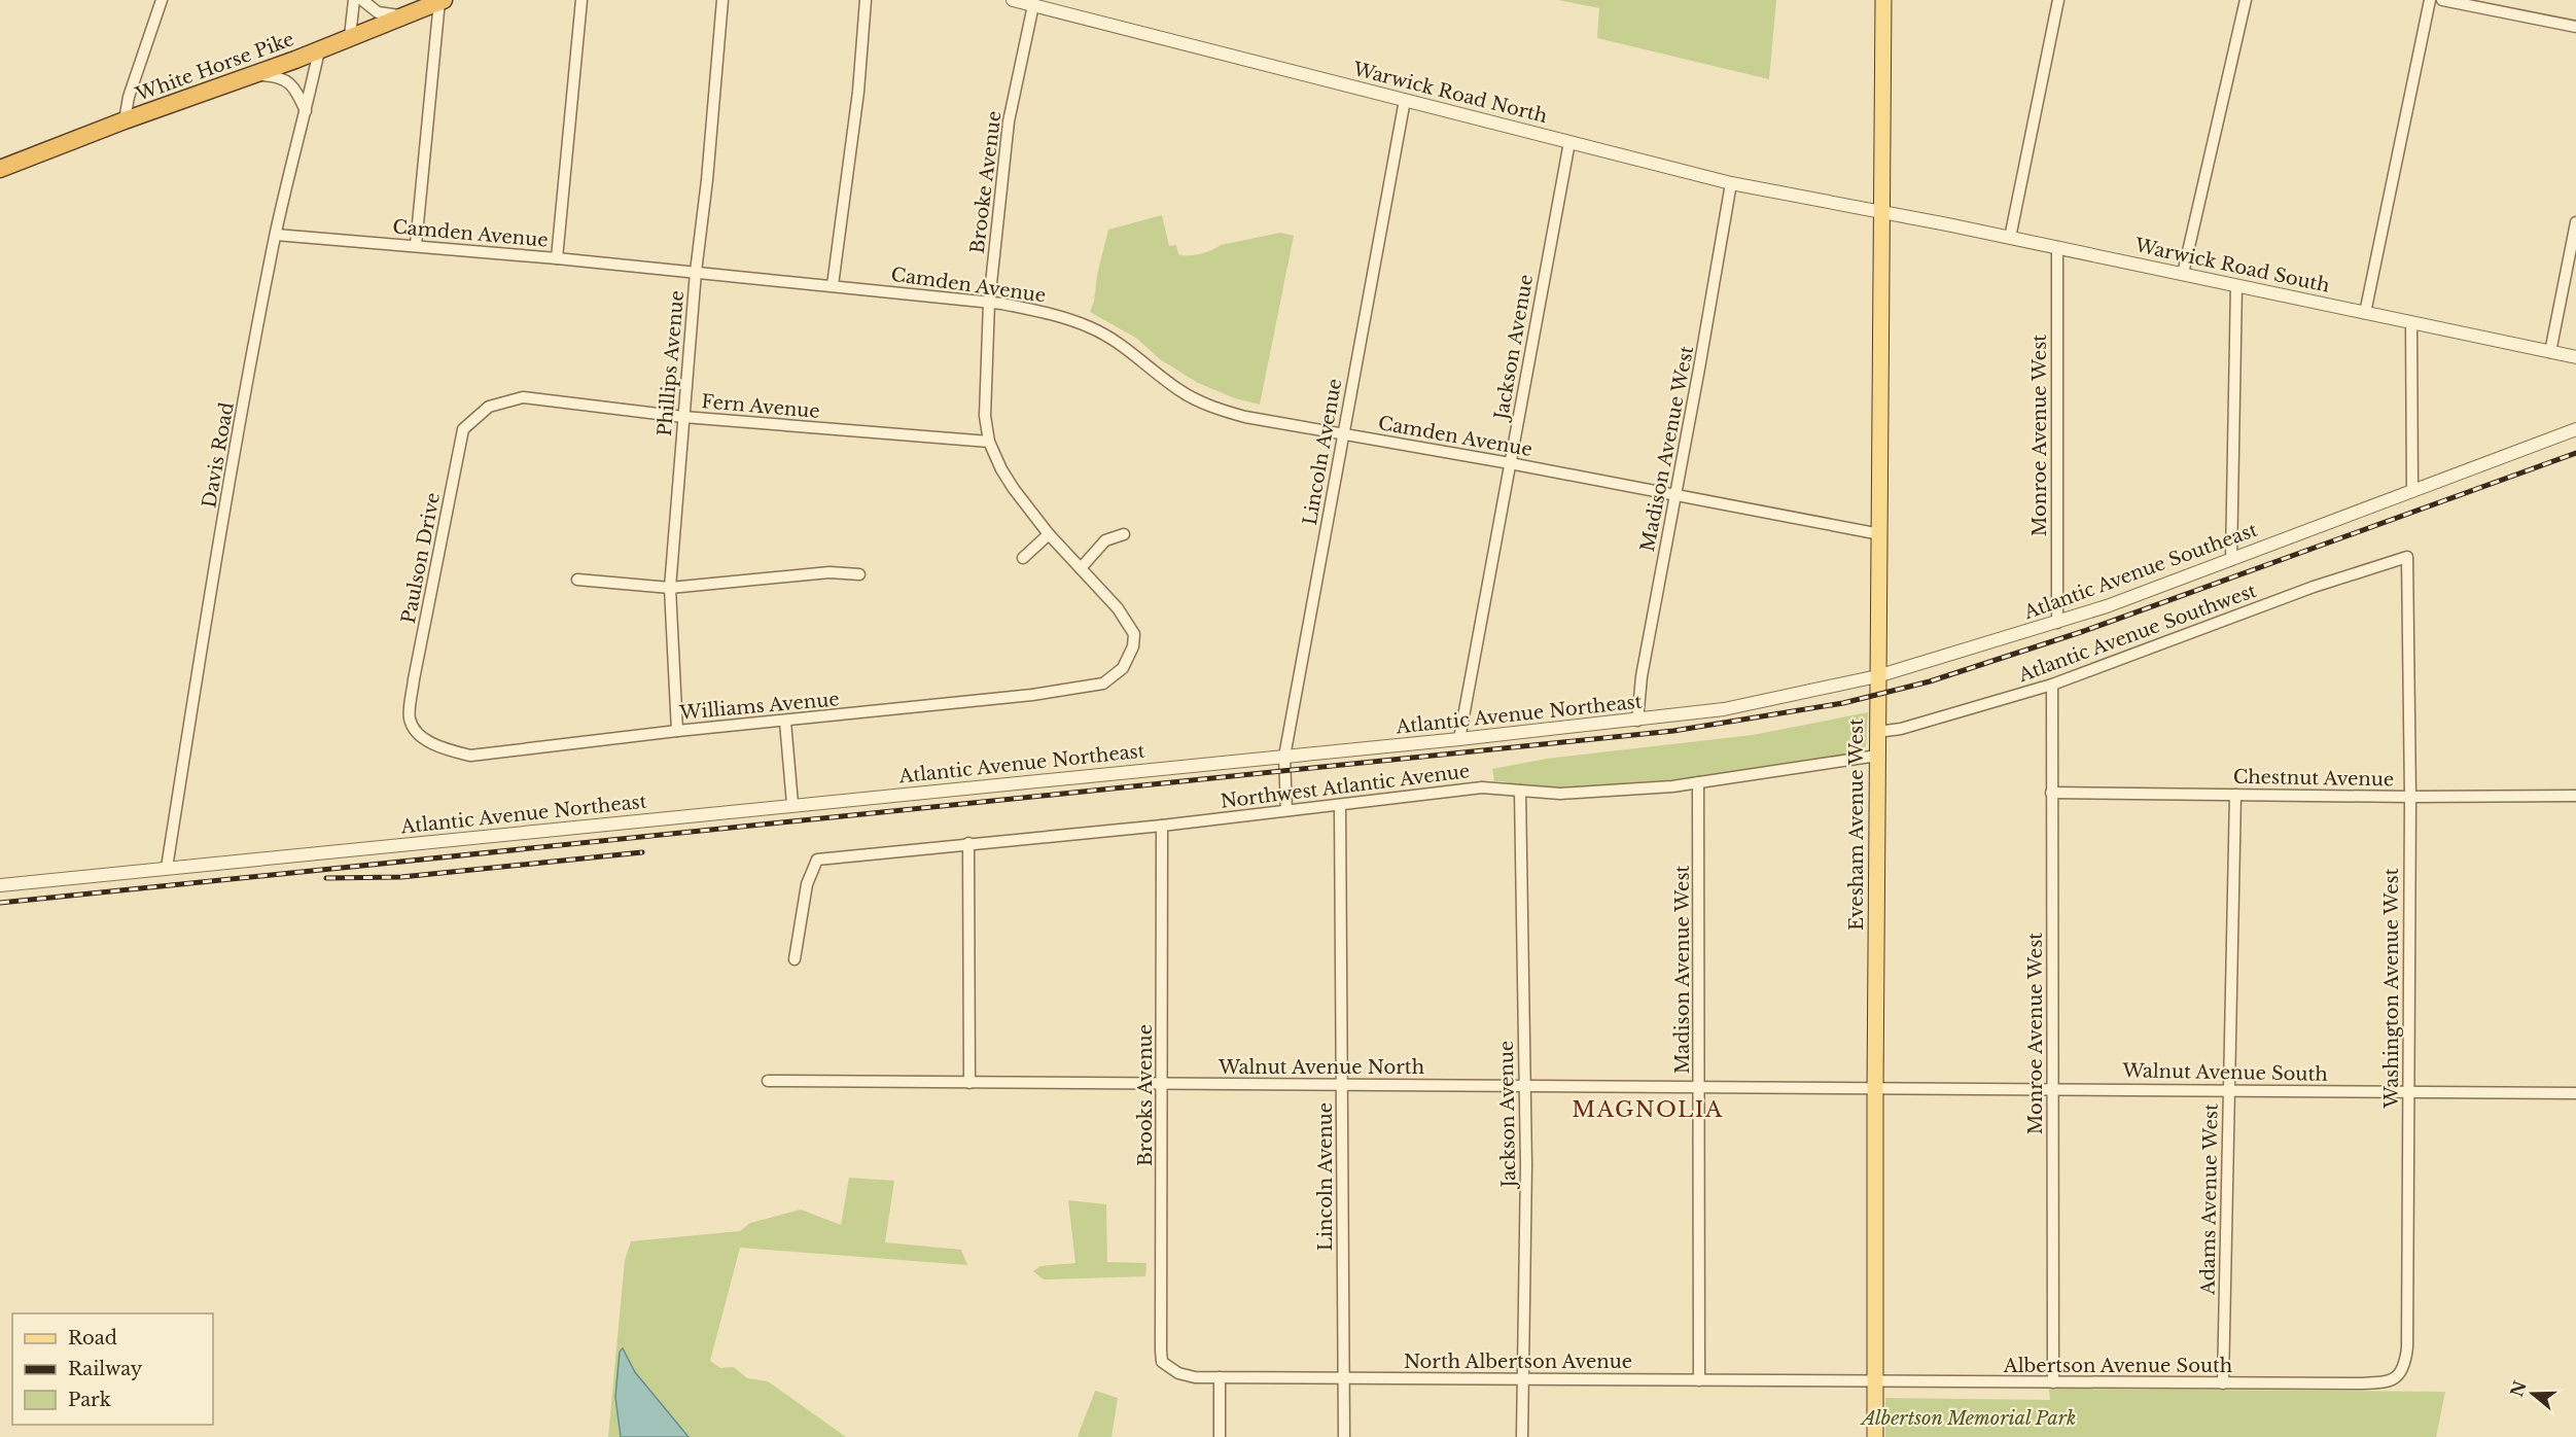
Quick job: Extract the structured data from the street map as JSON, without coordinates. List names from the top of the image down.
{
  "streets": {
    "highway": ["White Horse Pike"],
    "main road": ["Evesham Avenue West"],
    "street": [
      "Warwick Road North",
      "Brooke Avenue",
      "Camden Avenue",
      "Warwick Road South",
      "Jackson Avenue",
      "Phillips Avenue",
      "Fern Avenue",
      "Monroe Avenue West",
      "Madison Avenue West",
      "Lincoln Avenue",
      "Davis Road",
      "Paulson Drive",
      "Atlantic Avenue Southeast",
      "Atlantic Avenue Southwest",
      "Williams Avenue",
      "Atlantic Avenue Northeast",
      "Chestnut Avenue",
      "Northwest Atlantic Avenue",
      "Washington Avenue West",
      "Walnut Avenue North",
      "Walnut Avenue South",
      "Brooks Avenue",
      "Adams Avenue West",
      "North Albertson Avenue",
      "Albertson Avenue South"
    ]
  },
  "crossings": [
    ["White Horse Pike", "Davis Road"],
    ["Warwick Road North", "Brooke Avenue"],
    ["Warwick Road North", "Warwick Road South"],
    ["Warwick Road North", "Jackson Avenue"],
    ["Warwick Road North", "Madison Avenue West"],
    ["Warwick Road North", "Lincoln Avenue"],
    ["Warwick Road North", "Evesham Avenue West"],
    ["Brooke Avenue", "Camden Avenue"],
    ["Brooke Avenue", "Fern Avenue"],
    ["Brooke Avenue", "Williams Avenue"],
    ["Camden Avenue", "Jackson Avenue"],
    ["Camden Avenue", "Phillips Avenue"],
    ["Camden Avenue", "Madison Avenue West"],
    ["Camden Avenue", "Lincoln Avenue"],
    ["Camden Avenue", "Davis Road"],
    ["Camden Avenue", "Evesham Avenue West"],
    ["Warwick Road South", "Monroe Avenue West"],
    ["Warwick Road South", "Evesham Avenue West"],
    ["Jackson Avenue", "Atlantic Avenue Northeast"],
    ["Jackson Avenue", "Northwest Atlantic Avenue"],
    ["Jackson Avenue", "Walnut Avenue North"],
    ["Jackson Avenue", "North Albertson Avenue"],
    ["Phillips Avenue", "Fern Avenue"],
    ["Phillips Avenue", "Williams Avenue"],
    ["Fern Avenue", "Paulson Drive"],
    ["Monroe Avenue West", "Atlantic Avenue Southeast"],
    ["Monroe Avenue West", "Atlantic Avenue Southwest"],
    ["Monroe Avenue West", "Chestnut Avenue"],
    ["Monroe Avenue West", "Walnut Avenue South"],
    ["Monroe Avenue West", "Albertson Avenue South"],
    ["Madison Avenue West", "Atlantic Avenue Northeast"],
    ["Madison Avenue West", "Northwest Atlantic Avenue"],
    ["Madison Avenue West", "Walnut Avenue North"],
    ["Madison Avenue West", "North Albertson Avenue"],
    ["Lincoln Avenue", "Atlantic Avenue Northeast"],
    ["Lincoln Avenue", "Northwest Atlantic Avenue"],
    ["Lincoln Avenue", "Walnut Avenue North"],
    ["Lincoln Avenue", "North Albertson Avenue"],
    ["Davis Road", "Atlantic Avenue Northeast"],
    ["Paulson Drive", "Williams Avenue"],
    ["Atlantic Avenue Southeast", "Atlantic Avenue Northeast"],
    ["Atlantic Avenue Southeast", "Evesham Avenue West"],
    ["Atlantic Avenue Southwest", "Evesham Avenue West"],
    ["Atlantic Avenue Southwest", "Washington Avenue West"],
    ["Atlantic Avenue Northeast", "Evesham Avenue West"],
    ["Chestnut Avenue", "Washington Avenue West"],
    ["Chestnut Avenue", "Adams Avenue West"],
    ["Northwest Atlantic Avenue", "Evesham Avenue West"],
    ["Northwest Atlantic Avenue", "Brooks Avenue"],
    ["Evesham Avenue West", "Walnut Avenue North"],
    ["Evesham Avenue West", "Walnut Avenue South"],
    ["Evesham Avenue West", "North Albertson Avenue"],
    ["Evesham Avenue West", "Albertson Avenue South"],
    ["Washington Avenue West", "Walnut Avenue South"],
    ["Washington Avenue West", "Albertson Avenue South"],
    ["Walnut Avenue North", "Walnut Avenue South"],
    ["Walnut Avenue North", "Brooks Avenue"],
    ["Walnut Avenue South", "Adams Avenue West"],
    ["Brooks Avenue", "North Albertson Avenue"],
    ["Adams Avenue West", "Albertson Avenue South"],
    ["North Albertson Avenue", "Albertson Avenue South"]
  ],
  "districts": ["MAGNOLIA"],
  "parks": ["Albertson Memorial Park"],
  "legend": ["Road", "Railway", "Park"],
  "north": "left"
}
